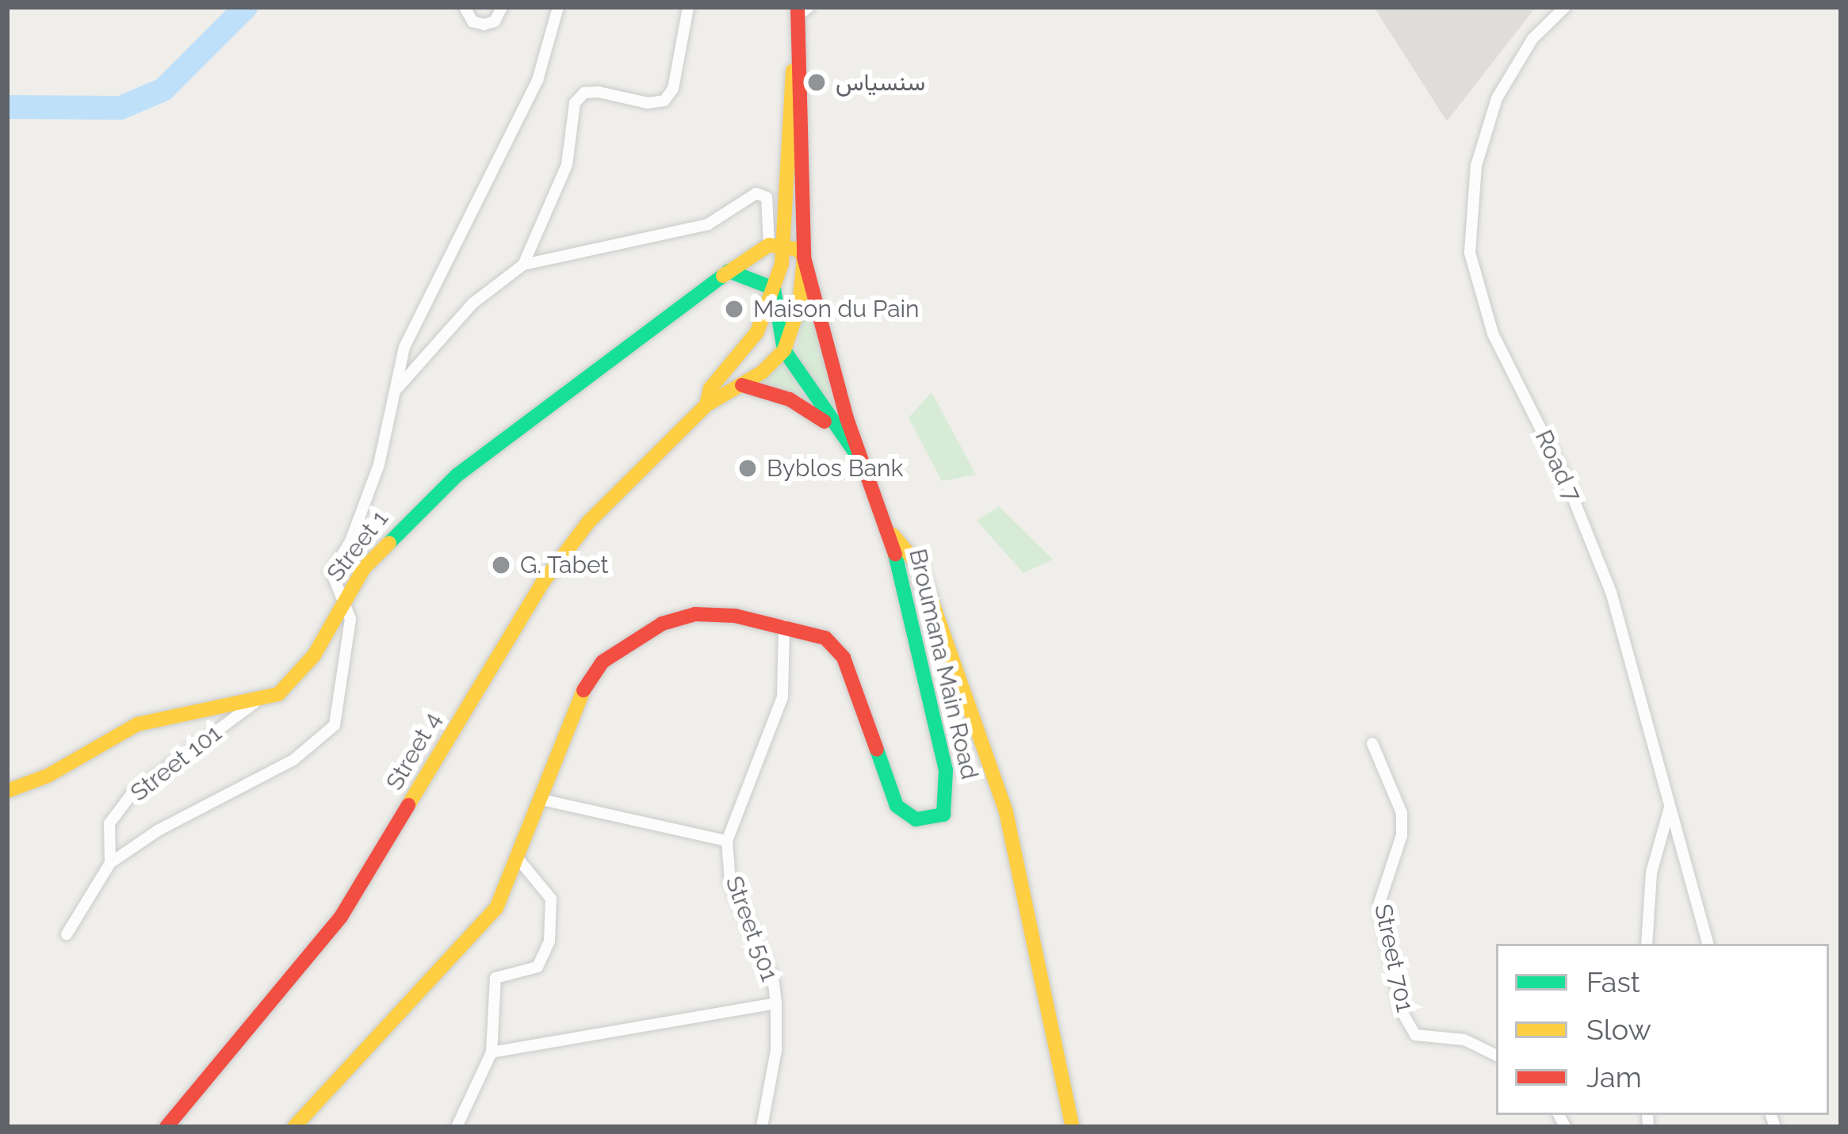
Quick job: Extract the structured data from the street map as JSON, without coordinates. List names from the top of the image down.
{
  "streets": {
    "street": [
      "Road 7",
      "Street 1",
      "Broumana Main Road",
      "Street 4",
      "Street 101",
      "Street 501",
      "Street 701"
    ]
  },
  "crossings": [
    ["Street 1", "Street 101"],
    ["Broumana Main Road", "Street 501"]
  ],
  "places": [
    "سنسياس",
    "Maison du Pain",
    "Byblos Bank",
    "G. Tabet"
  ],
  "legend": ["Fast", "Slow", "Jam"]
}
